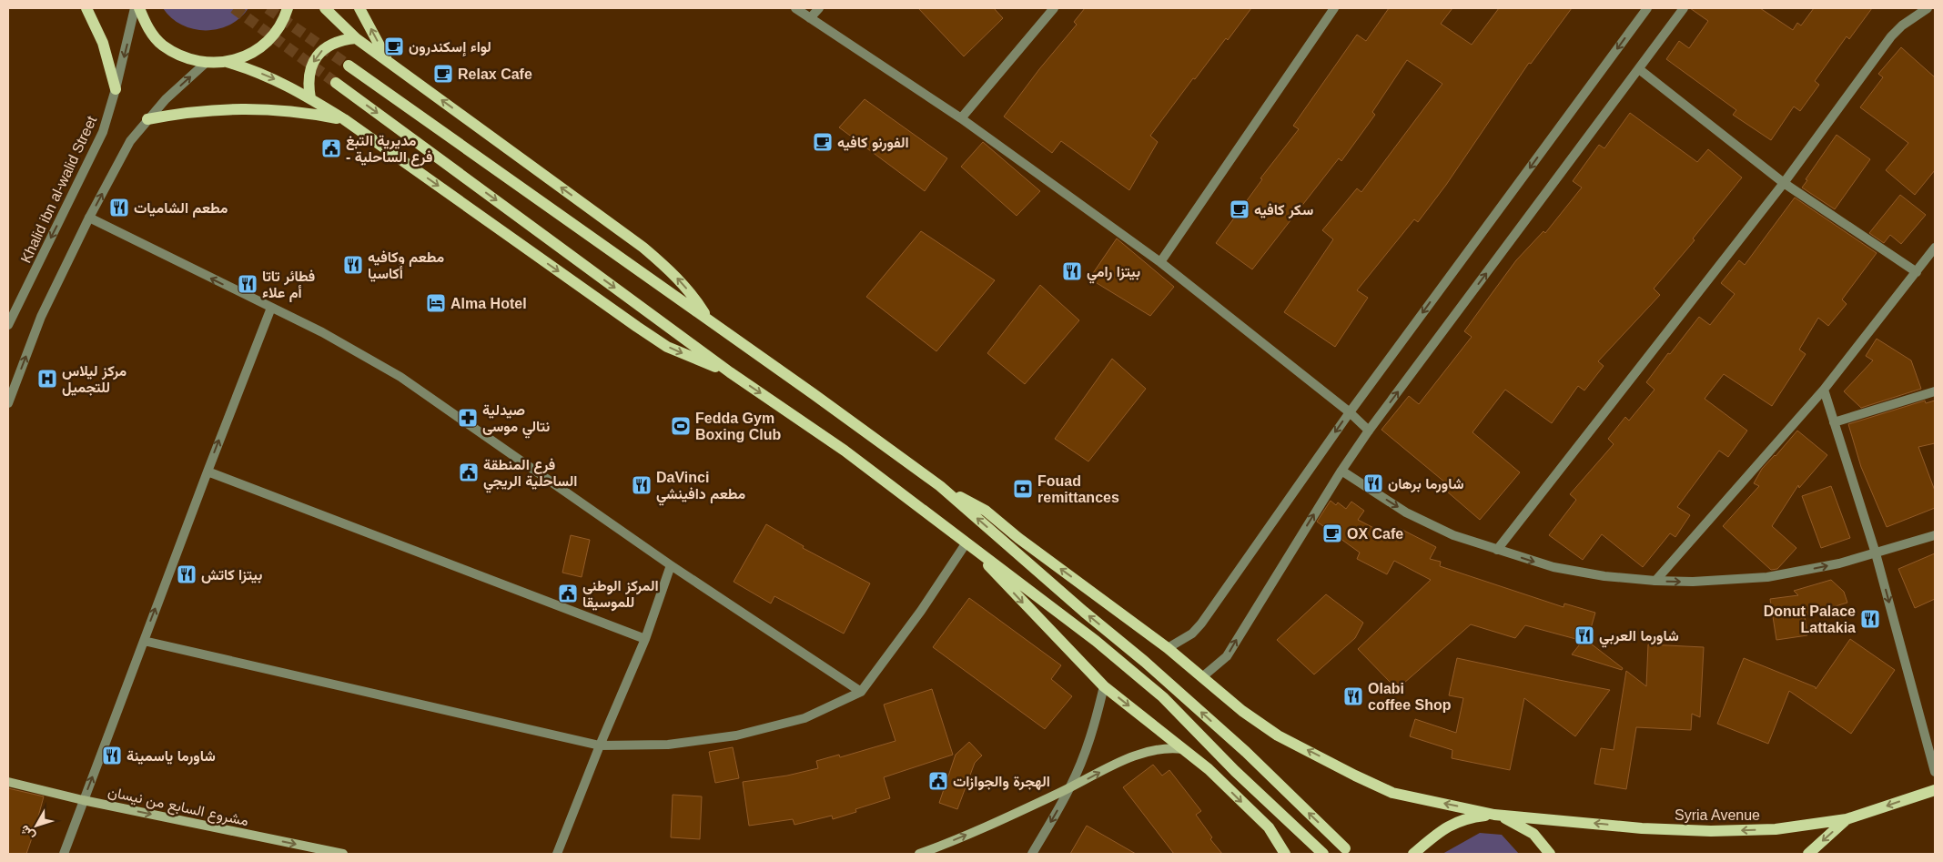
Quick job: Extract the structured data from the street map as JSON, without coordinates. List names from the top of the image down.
{
  "streets": {
    "main road": ["مشروع السابع من نيسان", "Syria Avenue"],
    "street": ["Khalid ibn al-walid Street"]
  },
  "one_way": ["مشروع السابع من نيسان", "Syria Avenue"],
  "places": {
    "cafe": [
      "لواء إسكندرون",
      "Relax Cafe",
      "الفورنو كافيه",
      "سكر كافيه",
      "OX Cafe"
    ],
    "public building": [
      "مديرية التبغ - فرع الساحلية",
      "فرع المنطقة الساحلية الريجي",
      "المركز الوطني للموسيقا",
      "الهجرة والجوازات"
    ],
    "restaurant": [
      "مطعم الشاميات",
      "مطعم وكافيه أكاسيا",
      "بيتزا رامي",
      "فطائر تاتا أم علاء",
      "شاورما برهان",
      "DaVinci مطعم دافينشي",
      "بيتزا كاتش",
      "Donut Palace Lattakia",
      "شاورما العربي",
      "Olabi coffee Shop",
      "شاورما ياسمينة"
    ],
    "hotel": ["Alma Hotel"],
    "hospital": ["مركز ليلاس للتجميل"],
    "pharmacy": ["صيدلية نتالي موسى"],
    "sports": ["Fedda Gym Boxing Club"],
    "bank": ["Fouad remittances"]
  },
  "north": "bottom left"
}
